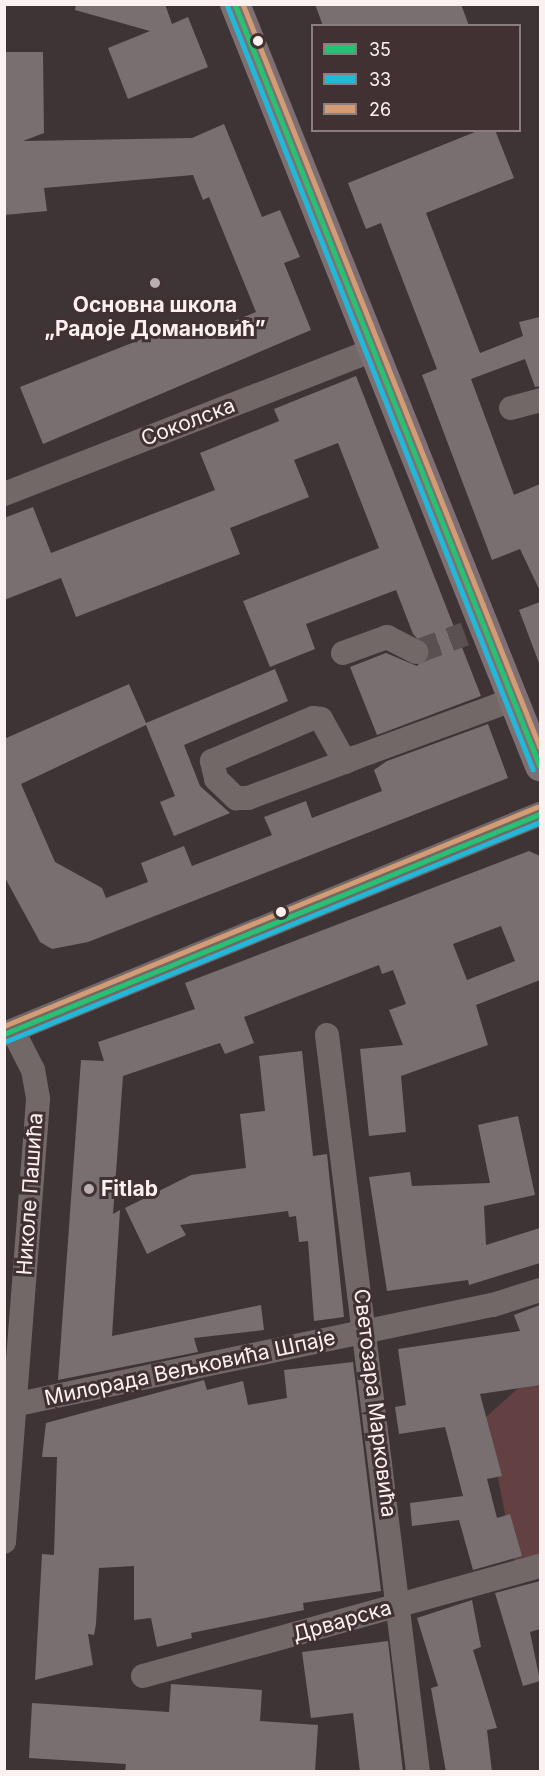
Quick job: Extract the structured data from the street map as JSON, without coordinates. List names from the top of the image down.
{
  "streets": {
    "street": [
      "Соколска",
      "Николе Пашића",
      "Милорада Вељковића Шпаје",
      "Светозара Марковића",
      "Дрварска"
    ]
  },
  "crossings": [
    ["Николе Пашића", "Милорада Вељковића Шпаје"],
    ["Милорада Вељковића Шпаје", "Светозара Марковића"],
    ["Светозара Марковића", "Дрварска"]
  ],
  "places": ["Основна школа „Радоје Домановић”", "Fitlab"],
  "lines": ["transit line 35", "transit line 26", "transit line 33"],
  "legend": ["35", "33", "26"]
}
